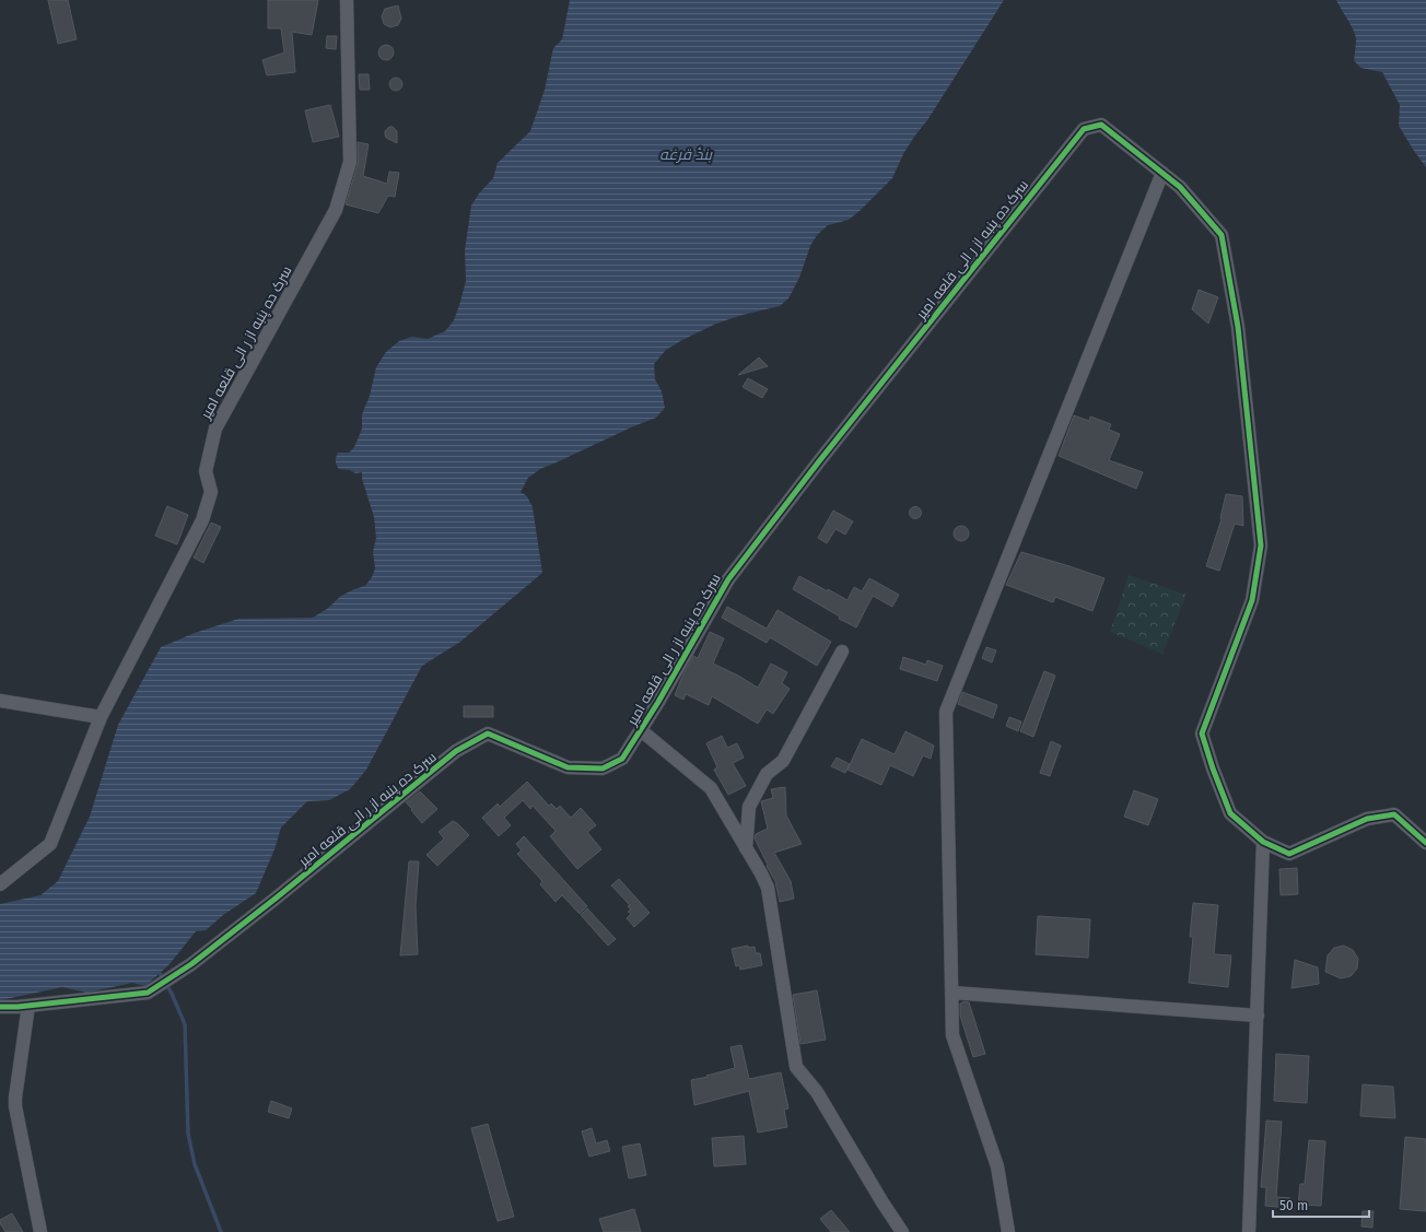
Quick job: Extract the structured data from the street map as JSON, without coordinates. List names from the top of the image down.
{
  "streets": {
    "street": ["سرک ده پنبه از ر الی قلعه امیر"]
  },
  "water": ["بندٔ قرغه"],
  "scale_bar": "50 m"
}
